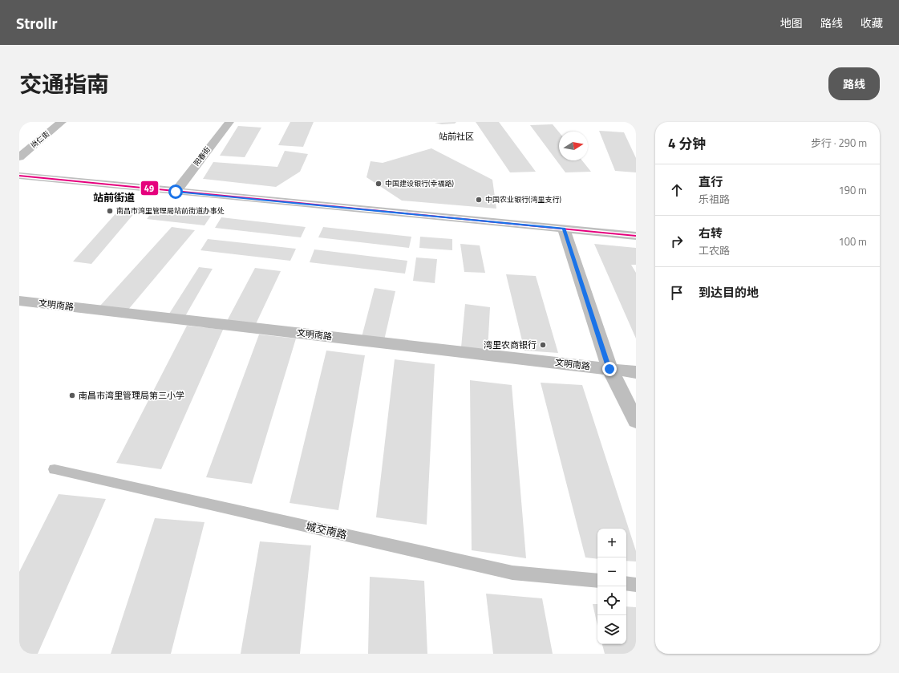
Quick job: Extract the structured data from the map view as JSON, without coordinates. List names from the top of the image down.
{
  "streets": {
    "street": ["尚仁街", "阳春街", "文明南路"],
    "lane": ["城交南路"]
  },
  "districts": ["站前社区", "站前街道"],
  "places": [
    "中国建设银行(幸福路)",
    "中国农业银行(湾里支行)",
    "南昌市湾里管理局站前街道办事处",
    "湾里农商银行",
    "南昌市湾里管理局第三小学"
  ],
  "lines": ["transit line 49"],
  "north": "right",
  "page": {
    "header": "Strollr",
    "nav": ["地图", "路线", "收藏"],
    "title": "交通指南",
    "buttons": "路线",
    "heading": ["4 分钟", "步行 · 290 m"],
    "list": [
      ["直行", "乐祖路", "190 m"],
      ["右转", "工农路", "100 m"],
      "到达目的地"
    ],
    "map_buttons": ["+", "−"]
  }
}
